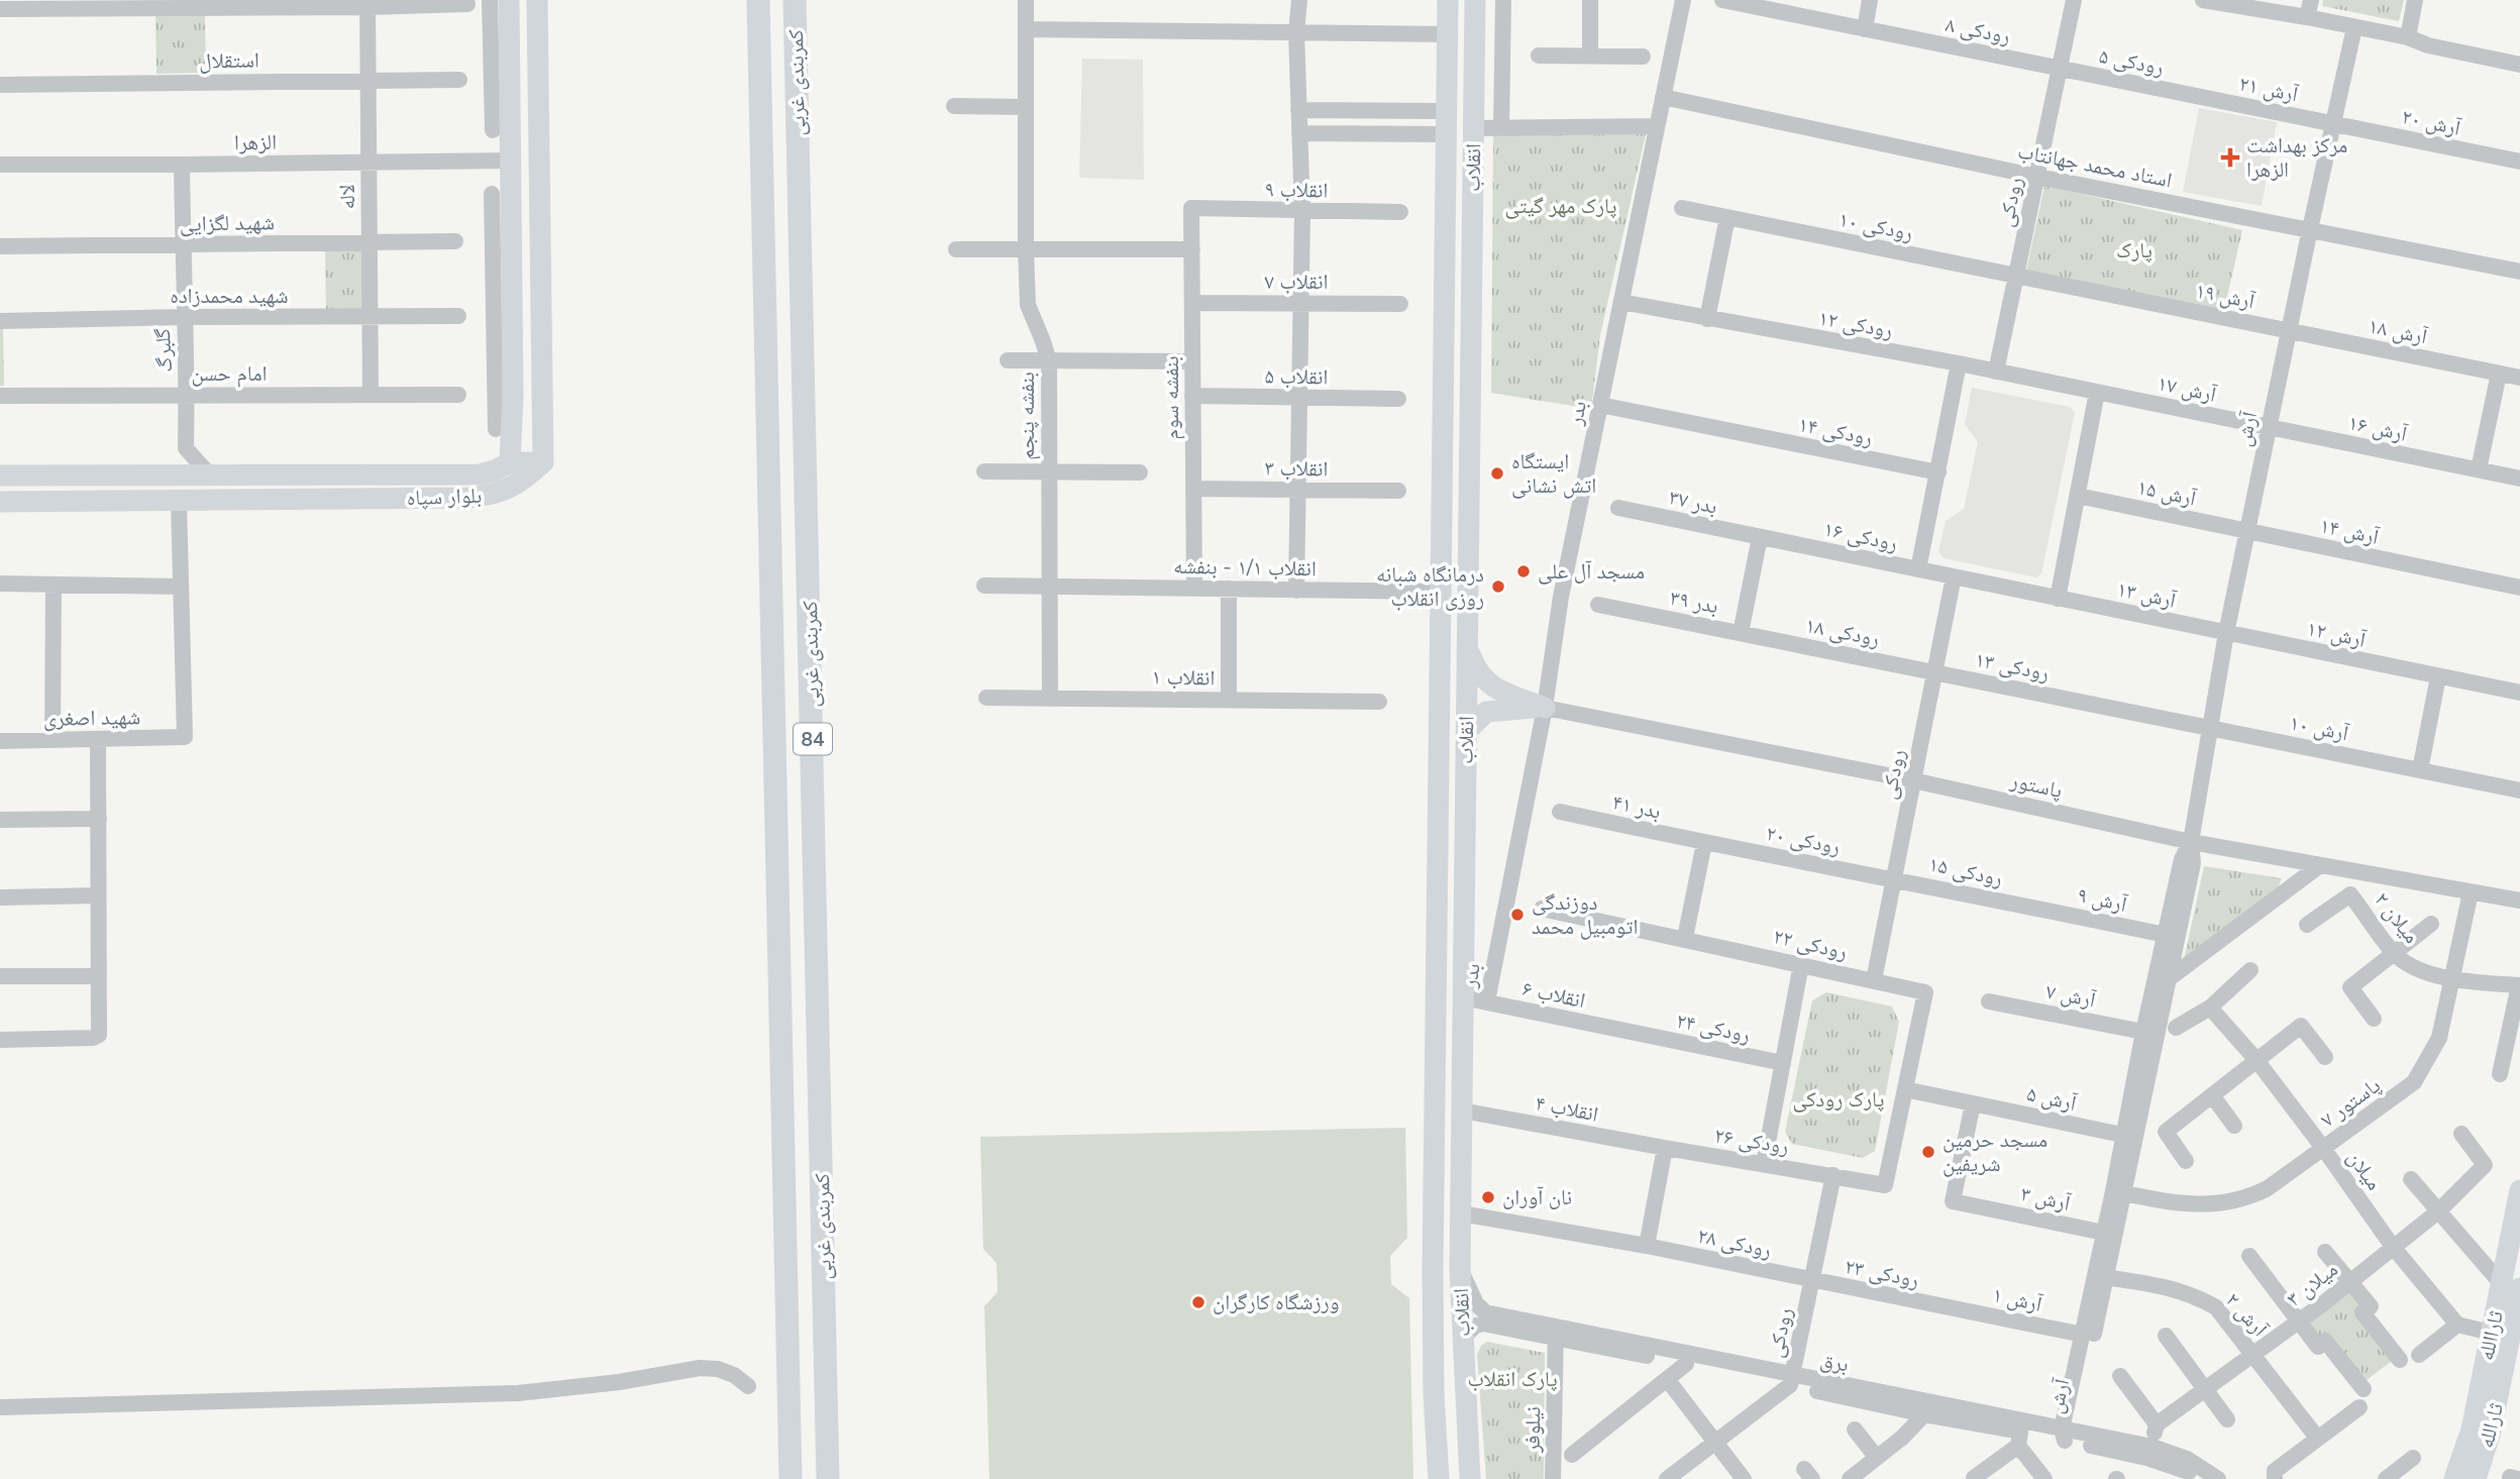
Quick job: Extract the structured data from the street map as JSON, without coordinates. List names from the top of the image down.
{
  "streets": {
    "highway": ["کمربندی غربی", "84"],
    "main road": [
      "انقلاب",
      "بلوار سپاه",
      "ثاراالله",
      "ثارالله"
    ],
    "street": [
      "رودکی ۸",
      "استقلال",
      "رودکی ۵",
      "آرش ۲۱",
      "آرش ۲۰",
      "الزهرا",
      "استاد محمد جهانتاب",
      "انقلاب ۹",
      "لاله",
      "رودکی",
      "شهید لگزایی",
      "رودکی ۱۰",
      "انقلاب ۷",
      "شهید محمدزاده",
      "آرش ۱۹",
      "رودکی ۱۲",
      "آرش ۱۸",
      "گلبرگ",
      "امام حسن",
      "انقلاب ۵",
      "آرش ۱۷",
      "بنفشه سوم",
      "بدر",
      "بنفشه پنجم",
      "آرش ۱۶",
      "آرش",
      "رودکی ۱۴",
      "انقلاب ۳",
      "آرش ۱۵",
      "بدر ۳۷",
      "آرش ۱۴",
      "رودکی ۱۶",
      "انقلاب ۱/۱ - بنفشه",
      "آرش ۱۳",
      "بدر ۳۹",
      "رودکی ۱۸",
      "آرش ۱۲",
      "رودکی ۱۳",
      "انقلاب ۱",
      "شهید اصغری",
      "آرش ۱۰",
      "پاستور",
      "بدر ۴۱",
      "رودکی ۲۰",
      "رودکی ۱۵",
      "آرش ۹",
      "میلان ۲",
      "رودکی ۲۲",
      "انقلاب ۶",
      "آرش ۷",
      "رودکی ۲۴",
      "آرش ۵",
      "پاستور ۷",
      "انقلاب ۴",
      "رودکی ۲۶",
      "میلان",
      "آرش ۳",
      "رودکی ۲۸",
      "رودکی ۲۳",
      "میلان ۳",
      "آرش ۱",
      "آرش ۲",
      "برق",
      "نیلوفر"
    ]
  },
  "crossings": [
    ["رودکی ۸", "رودکی ۵"],
    ["رودکی ۸", "رودکی"],
    ["استقلال", "لاله"],
    ["رودکی ۵", "آرش ۲۱"],
    ["رودکی ۵", "رودکی"],
    ["آرش ۲۱", "آرش ۲۰"],
    ["آرش ۲۱", "آرش"],
    ["آرش ۲۰", "آرش"],
    ["الزهرا", "لاله"],
    ["الزهرا", "گلبرگ"],
    ["استاد محمد جهانتاب", "رودکی"],
    ["استاد محمد جهانتاب", "بدر"],
    ["استاد محمد جهانتاب", "آرش"],
    ["انقلاب", "انقلاب ۱/۱ - بنفشه"],
    ["انقلاب", "انقلاب ۶"],
    ["انقلاب", "انقلاب ۴"],
    ["انقلاب", "رودکی ۲۸"],
    ["انقلاب", "برق"],
    ["انقلاب ۹", "بنفشه سوم"],
    ["لاله", "شهید لگزایی"],
    ["لاله", "شهید محمدزاده"],
    ["لاله", "امام حسن"],
    ["رودکی", "رودکی ۱۰"],
    ["رودکی", "رودکی ۱۲"],
    ["رودکی", "آرش ۱۷"],
    ["رودکی", "رودکی ۱۶"],
    ["رودکی", "رودکی ۱۸"],
    ["رودکی", "رودکی ۱۳"],
    ["رودکی", "پاستور"],
    ["رودکی", "رودکی ۲۰"],
    ["رودکی", "رودکی ۱۵"],
    ["رودکی", "رودکی ۲۲"],
    ["رودکی", "رودکی ۲۶"],
    ["رودکی", "رودکی ۲۸"],
    ["رودکی", "رودکی ۲۳"],
    ["رودکی", "برق"],
    ["شهید لگزایی", "گلبرگ"],
    ["رودکی ۱۰", "آرش ۱۹"],
    ["انقلاب ۷", "بنفشه سوم"],
    ["شهید محمدزاده", "گلبرگ"],
    ["آرش ۱۹", "آرش ۱۸"],
    ["آرش ۱۹", "آرش"],
    ["رودکی ۱۲", "آرش ۱۷"],
    ["رودکی ۱۲", "بدر"],
    ["آرش ۱۸", "آرش"],
    ["گلبرگ", "امام حسن"],
    ["انقلاب ۵", "بنفشه سوم"],
    ["آرش ۱۷", "آرش ۱۶"],
    ["آرش ۱۷", "آرش"],
    ["بنفشه سوم", "انقلاب ۳"],
    ["بنفشه سوم", "انقلاب ۱/۱ - بنفشه"],
    ["بدر", "رودکی ۱۴"],
    ["بدر", "پاستور"],
    ["بدر", "انقلاب ۶"],
    ["بنفشه پنجم", "انقلاب ۱/۱ - بنفشه"],
    ["بنفشه پنجم", "انقلاب ۱"],
    ["آرش ۱۶", "آرش"],
    ["آرش", "آرش ۱۵"],
    ["آرش", "آرش ۱۴"],
    ["آرش", "آرش ۱۳"],
    ["آرش", "آرش ۱۲"],
    ["آرش", "رودکی ۱۳"],
    ["آرش", "آرش ۱۰"],
    ["آرش", "پاستور"],
    ["آرش", "آرش ۹"],
    ["آرش", "آرش ۷"],
    ["آرش", "آرش ۵"],
    ["آرش", "پاستور ۷"],
    ["آرش", "آرش ۳"],
    ["آرش", "آرش ۱"],
    ["آرش", "آرش ۲"],
    ["آرش", "برق"],
    ["آرش ۱۵", "آرش ۱۴"],
    ["بدر ۳۷", "رودکی ۱۶"],
    ["رودکی ۱۶", "آرش ۱۳"],
    ["آرش ۱۳", "آرش ۱۲"],
    ["بدر ۳۹", "رودکی ۱۸"],
    ["رودکی ۱۸", "رودکی ۱۳"],
    ["رودکی ۱۳", "آرش ۱۰"],
    ["پاستور", "پاستور ۷"],
    ["بدر ۴۱", "رودکی ۲۰"],
    ["رودکی ۲۰", "رودکی ۱۵"],
    ["رودکی ۱۵", "آرش ۹"],
    ["میلان ۲", "پاستور ۷"],
    ["رودکی ۲۲", "آرش ۵"],
    ["رودکی ۲۲", "رودکی ۲۶"],
    ["انقلاب ۶", "رودکی ۲۴"],
    ["آرش ۵", "رودکی ۲۶"],
    ["آرش ۵", "آرش ۳"],
    ["پاستور ۷", "میلان"],
    ["انقلاب ۴", "رودکی ۲۶"],
    ["میلان", "میلان ۳"],
    ["رودکی ۲۸", "رودکی ۲۳"],
    ["رودکی ۲۳", "آرش ۱"],
    ["میلان ۳", "آرش ۲"],
    ["ثاراالله", "ثارالله"],
    ["برق", "نیلوفر"]
  ],
  "parks": [
    "پارک مهر گیتی",
    "پارک",
    "پارک رودکی",
    "پارک انقلاب"
  ],
  "places": {
    "health": ["مرکز بهداشت الزهرا"],
    "other": [
      "ایستگاه اتش نشانی",
      "مسجد آل علی",
      "درمانگاه شبانه روزی انقلاب",
      "دوزندگی اتومبیل محمد",
      "مسجد حرمین شریفین",
      "نان آوران",
      "ورزشگاه کارگران"
    ]
  }
}
